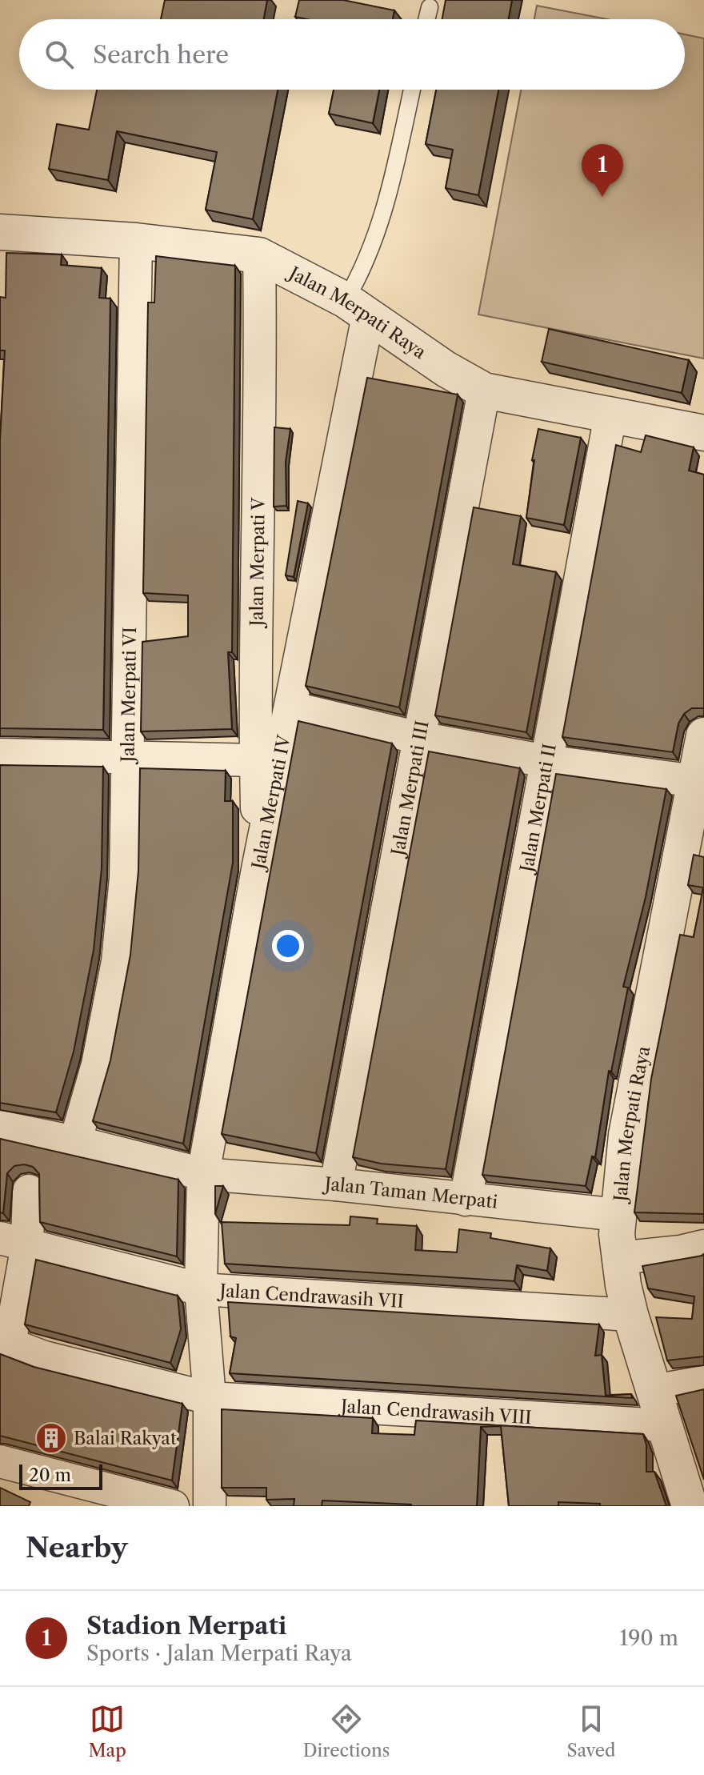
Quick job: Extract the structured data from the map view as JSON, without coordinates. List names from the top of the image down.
{
  "streets": {
    "street": [
      "Jalan Merpati Raya",
      "Jalan Merpati V",
      "Jalan Merpati VI",
      "Jalan Merpati III",
      "Jalan Merpati IV",
      "Jalan Merpati II",
      "Jalan Taman Merpati",
      "Jalan Cendrawasih VII",
      "Jalan Cendrawasih VIII"
    ]
  },
  "crossings": [
    ["Jalan Merpati Raya", "Jalan Merpati V"],
    ["Jalan Merpati Raya", "Jalan Merpati VI"],
    ["Jalan Merpati Raya", "Jalan Merpati III"],
    ["Jalan Merpati Raya", "Jalan Merpati IV"],
    ["Jalan Merpati Raya", "Jalan Merpati II"],
    ["Jalan Merpati Raya", "Jalan Taman Merpati"],
    ["Jalan Merpati Raya", "Jalan Cendrawasih VII"],
    ["Jalan Merpati Raya", "Jalan Cendrawasih VIII"],
    ["Jalan Merpati V", "Jalan Merpati IV"],
    ["Jalan Merpati VI", "Jalan Taman Merpati"],
    ["Jalan Merpati III", "Jalan Taman Merpati"],
    ["Jalan Merpati IV", "Jalan Taman Merpati"],
    ["Jalan Merpati IV", "Jalan Cendrawasih VII"],
    ["Jalan Merpati IV", "Jalan Cendrawasih VIII"],
    ["Jalan Merpati II", "Jalan Taman Merpati"]
  ],
  "places": {
    "building": ["Balai Rakyat"]
  },
  "scale_bar": "20 m",
  "page": {
    "search": "Search here",
    "pins": "1",
    "scale": "20 m",
    "heading": "Nearby",
    "list": [
      {
        "mark": "1",
        "name": "Stadion Merpati",
        "note": "Sports · Jalan Merpati Raya",
        "value": "190 m"
      }
    ],
    "nav": ["Map", "Directions", "Saved"]
  }
}
